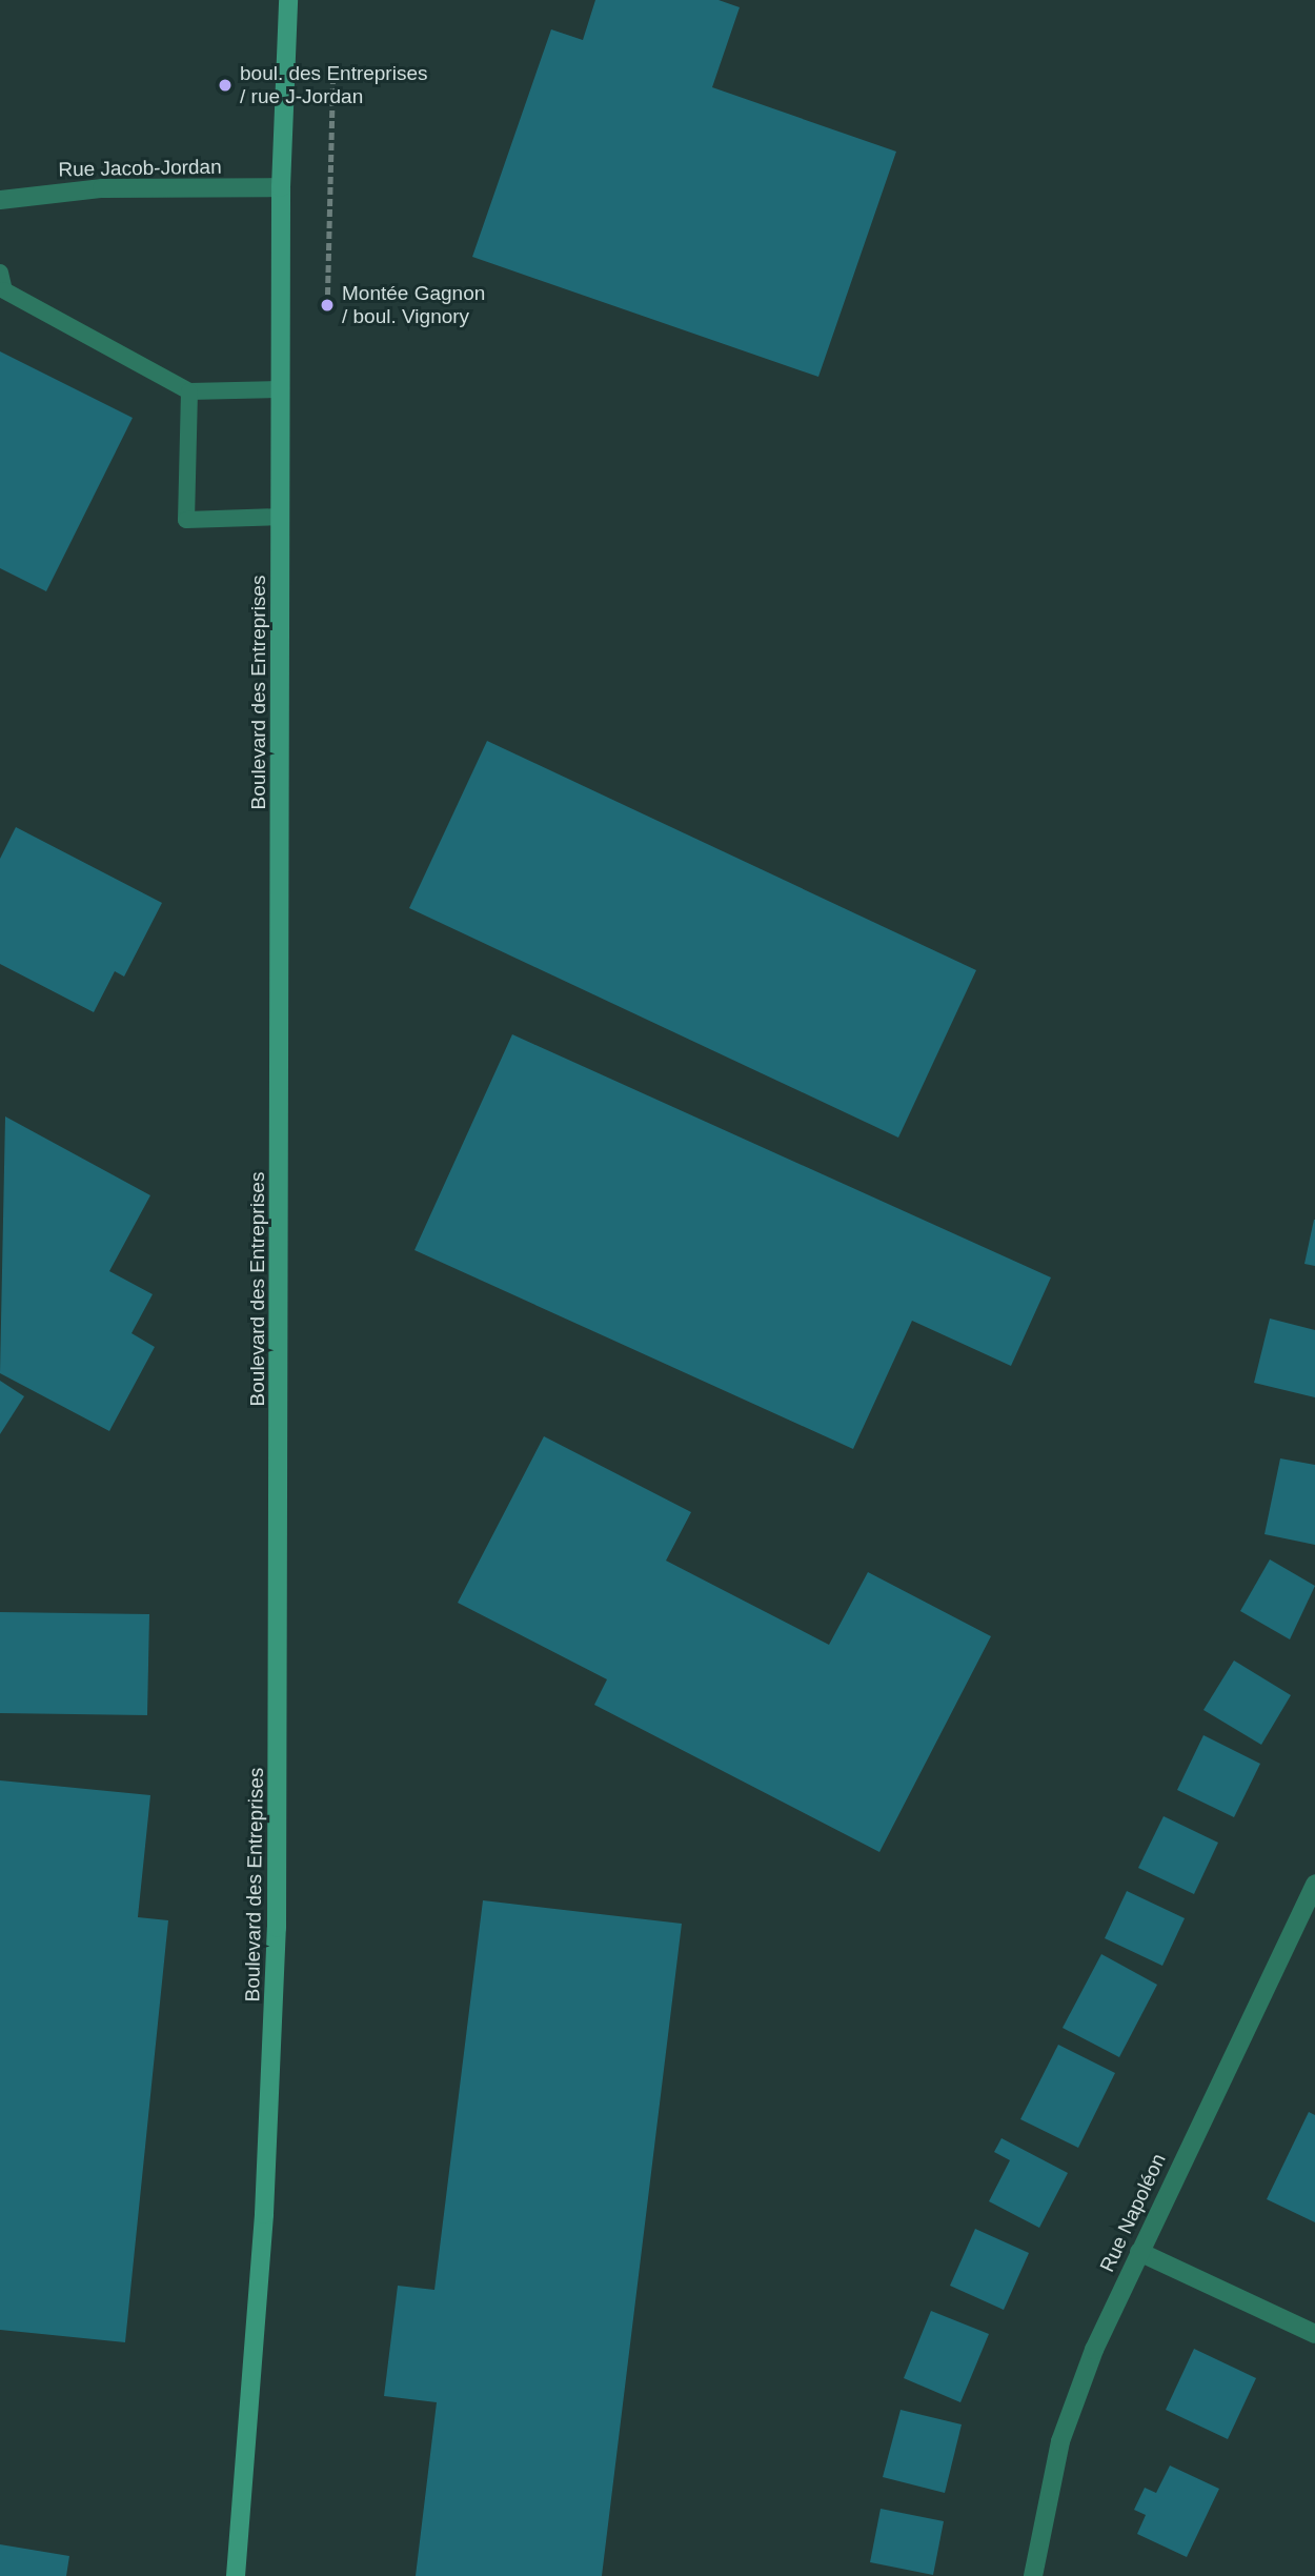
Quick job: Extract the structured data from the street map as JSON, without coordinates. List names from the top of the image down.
{
  "streets": {
    "street": ["Rue Jacob-Jordan", "Boulevard des Entreprises", "Rue Napoléon"]
  },
  "crossings": [
    ["Rue Jacob-Jordan", "Boulevard des Entreprises"]
  ],
  "places": ["boul. des Entreprises / rue J-Jordan", "Montée Gagnon / boul. Vignory"]
}
